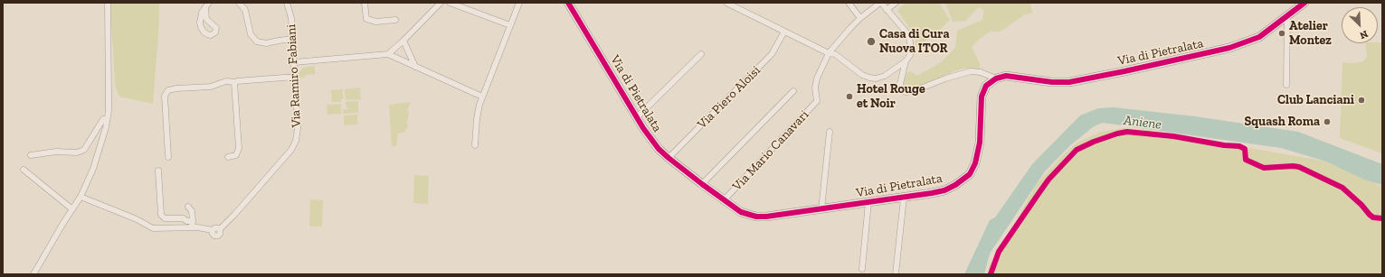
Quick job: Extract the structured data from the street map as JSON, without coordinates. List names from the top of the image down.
{
  "streets": {
    "street": [
      "Via di Pietralata",
      "Via Ramiro Fabiani",
      "Via Piero Aloisi",
      "Via Mario Canavari"
    ]
  },
  "crossings": [
    ["Via di Pietralata", "Via Piero Aloisi"],
    ["Via di Pietralata", "Via Mario Canavari"]
  ],
  "water": ["Aniene"],
  "places": [
    "Atelier Montez",
    "Casa di Cura Nuova ITOR",
    "Hotel Rouge et Noir",
    "Club Lanciani",
    "Squash Roma"
  ],
  "north": "bottom right"
}
